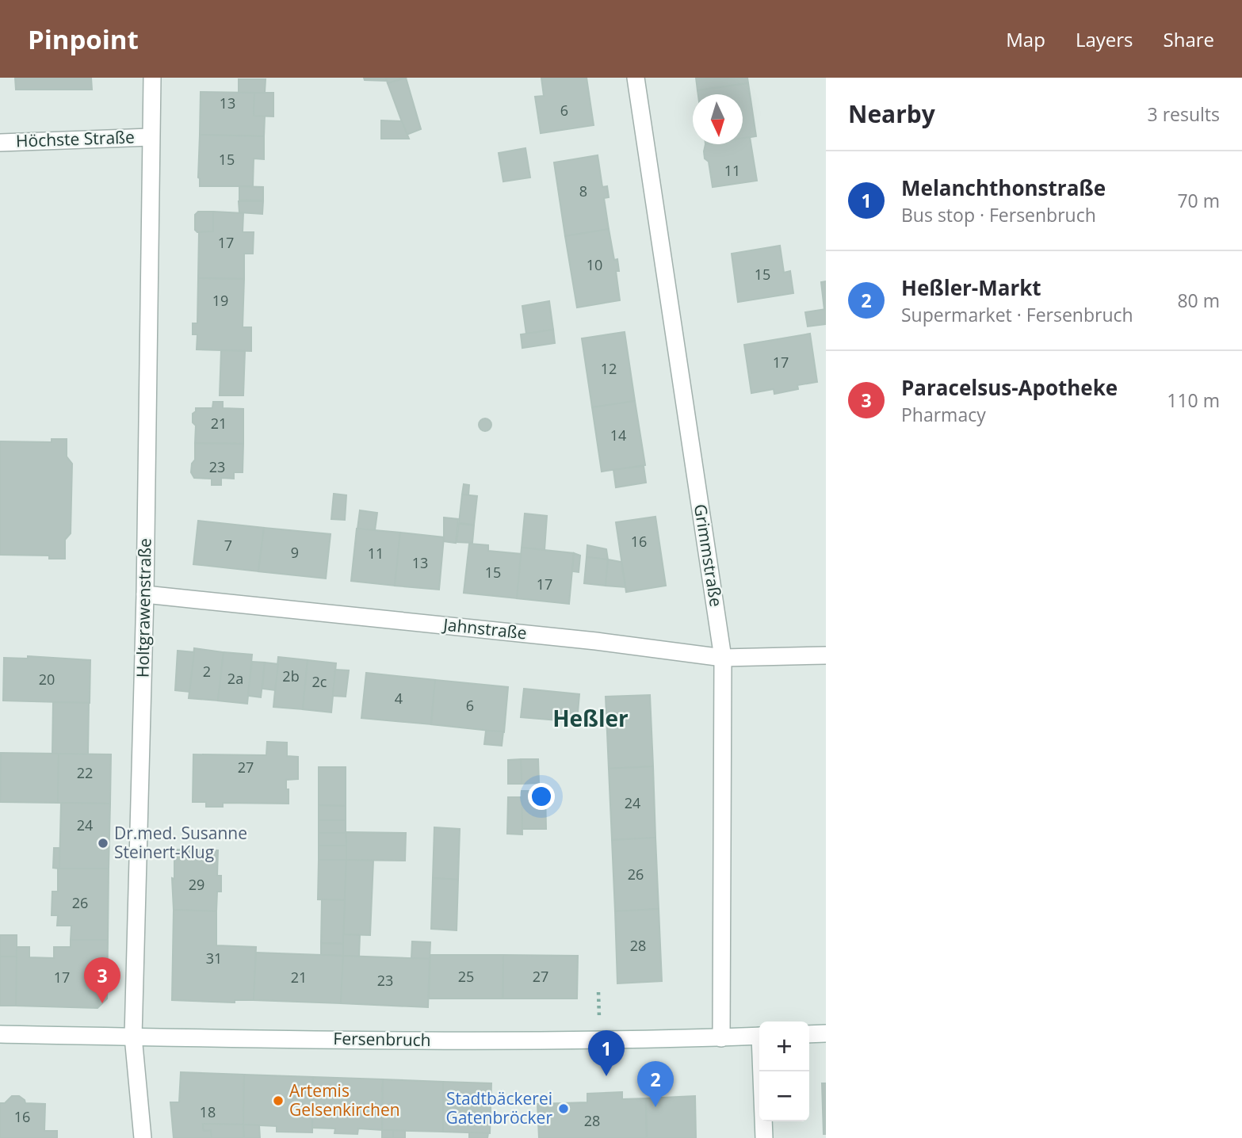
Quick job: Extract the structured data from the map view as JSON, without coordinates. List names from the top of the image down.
{
  "streets": {
    "street": [
      "Höchste Straße",
      "Grimmstraße",
      "Holtgrawenstraße",
      "Jahnstraße",
      "Fersenbruch"
    ]
  },
  "crossings": [
    ["Höchste Straße", "Holtgrawenstraße"],
    ["Grimmstraße", "Jahnstraße"],
    ["Grimmstraße", "Fersenbruch"],
    ["Holtgrawenstraße", "Jahnstraße"],
    ["Holtgrawenstraße", "Fersenbruch"]
  ],
  "districts": ["Heßler"],
  "places": ["Dr.med. Susanne Steinert-Klug", "Artemis Gelsenkirchen", "Stadtbäckerei Gatenbröcker"],
  "house_numbers": [
    "13",
    "6",
    "15",
    "11",
    "8",
    "17",
    "10",
    "15",
    "19",
    "17",
    "12",
    "21",
    "14",
    "23",
    "16",
    "7",
    "9",
    "11",
    "13",
    "15",
    "17",
    "2",
    "2b",
    "2a",
    "20",
    "2c",
    "4",
    "6",
    "27",
    "22",
    "24",
    "24",
    "26",
    "29",
    "26",
    "28",
    "31",
    "25",
    "27",
    "17",
    "21",
    "23",
    "18",
    "16",
    "28"
  ],
  "north": "bottom",
  "page": {
    "header": "Pinpoint",
    "nav": ["Map", "Layers", "Share"],
    "heading": ["Nearby", "3 results"],
    "list": [
      {
        "mark": "1",
        "name": "Melanchthonstraße",
        "note": "Bus stop · Fersenbruch",
        "value": "70 m"
      },
      {
        "mark": "2",
        "name": "Heßler-Markt",
        "note": "Supermarket · Fersenbruch",
        "value": "80 m"
      },
      {
        "mark": "3",
        "name": "Paracelsus-Apotheke",
        "note": "Pharmacy",
        "value": "110 m"
      }
    ],
    "pins": ["3", "1", "2"],
    "map_buttons": ["+", "−"]
  }
}
